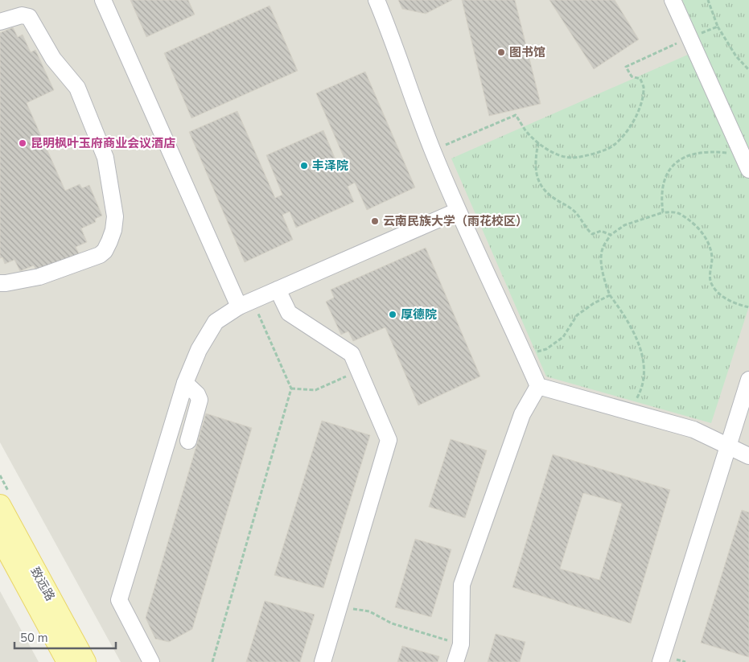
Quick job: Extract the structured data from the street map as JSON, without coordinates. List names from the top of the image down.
{
  "streets": {
    "main road": ["致远路"]
  },
  "places": [
    "图书馆",
    "昆明枫叶玉府商业会议酒店",
    "丰泽院",
    "云南民族大学（雨花校区）",
    "厚德院"
  ],
  "scale_bar": "50 m"
}
